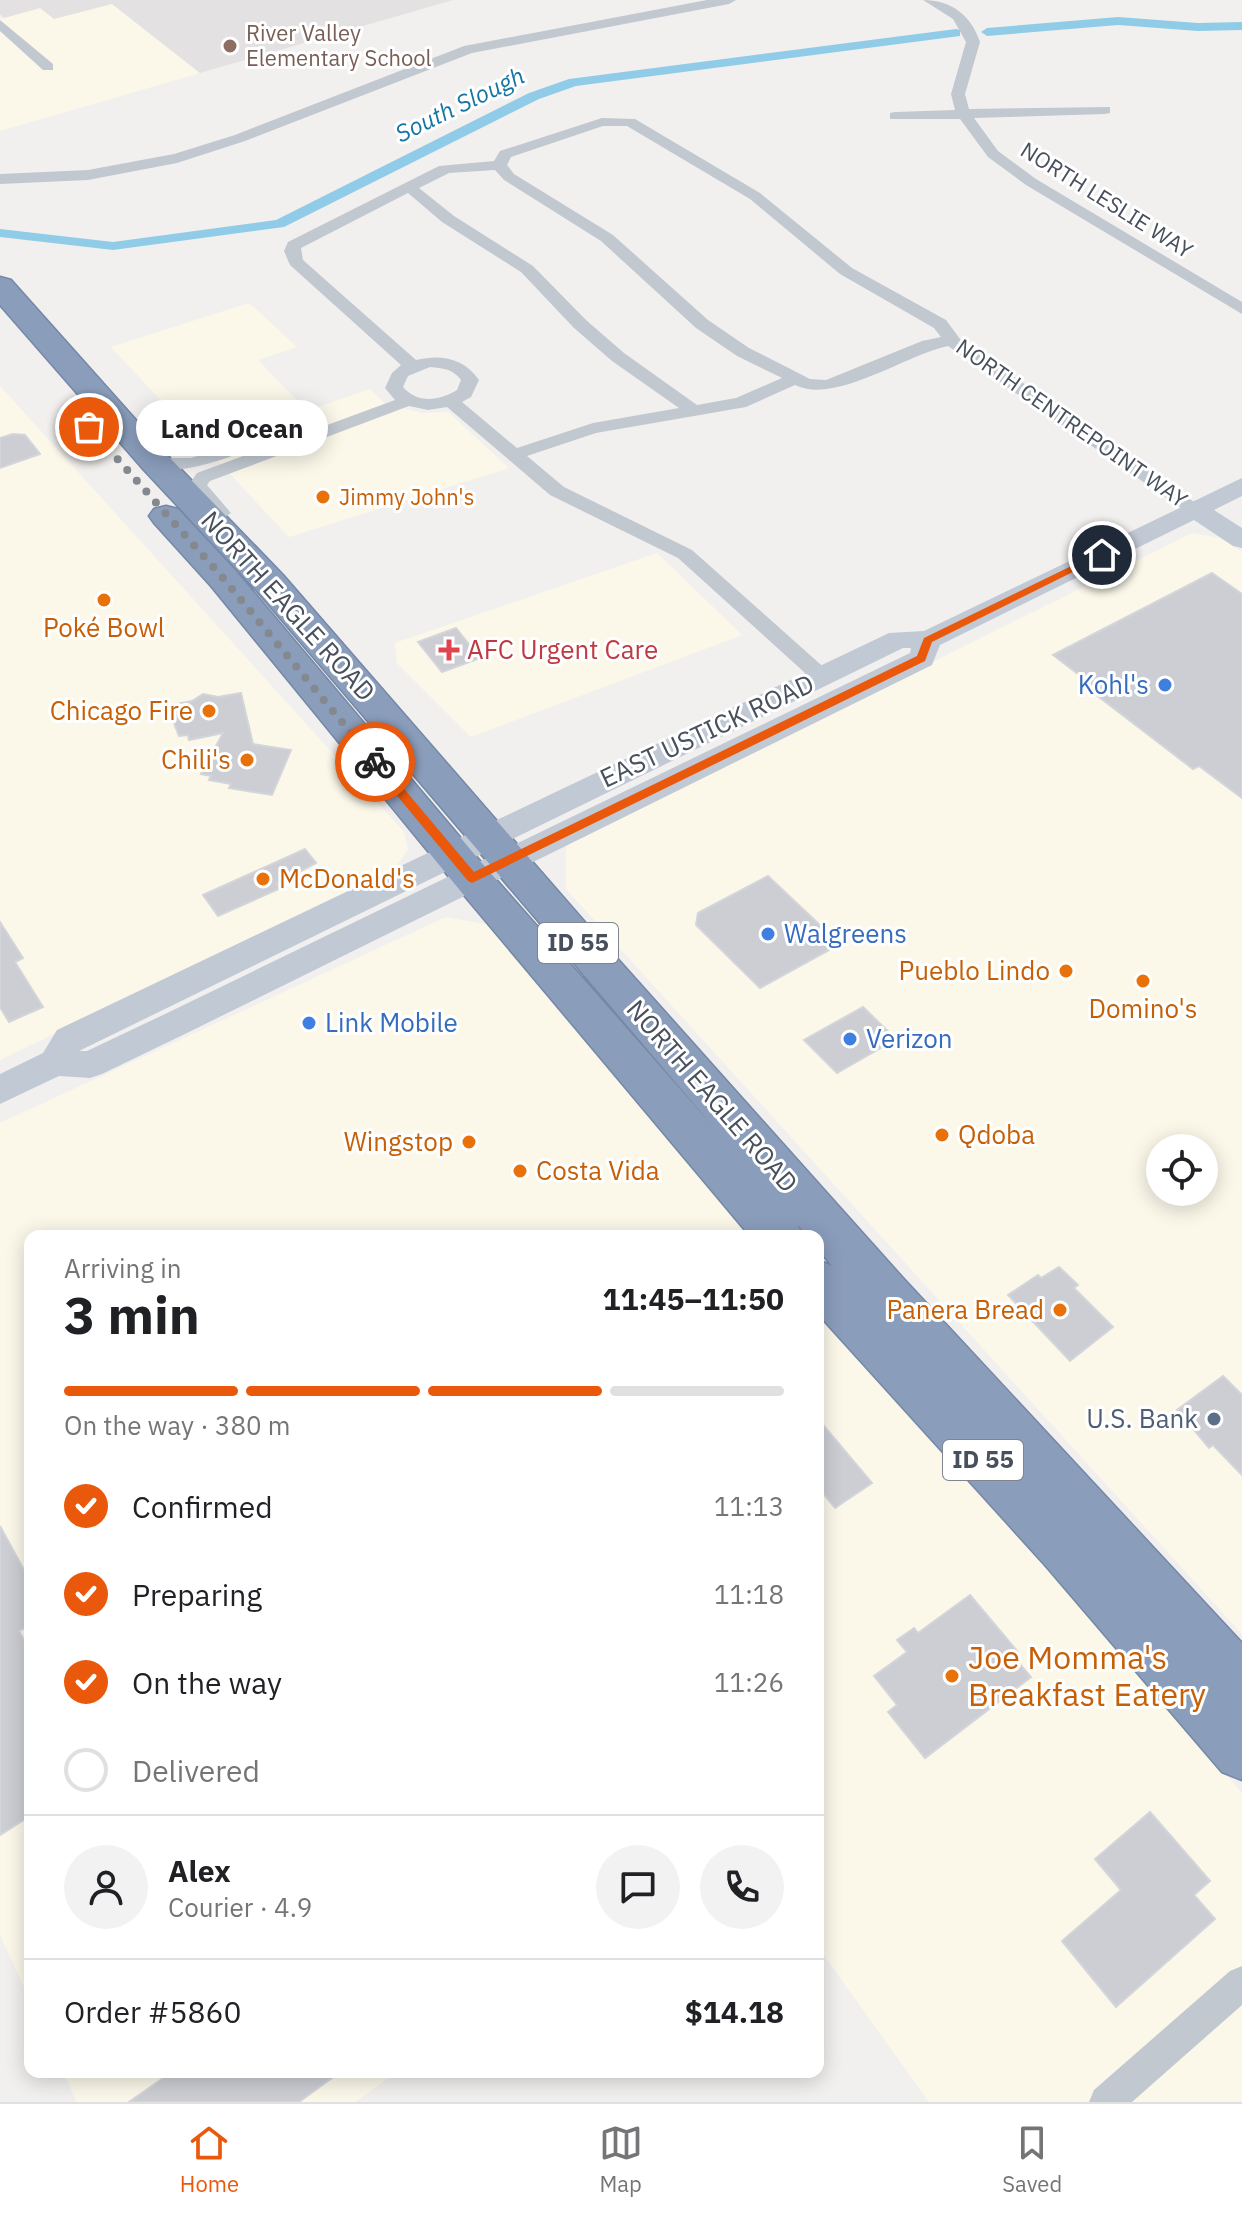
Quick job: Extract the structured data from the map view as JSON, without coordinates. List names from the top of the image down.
{
  "streets": {
    "highway": ["NORTH EAGLE ROAD", "ID 55"],
    "main road": ["NORTH CENTREPOINT WAY", "EAST USTICK ROAD"],
    "street": ["NORTH LESLIE WAY"]
  },
  "crossings": [
    ["NORTH CENTREPOINT WAY", "EAST USTICK ROAD"],
    ["NORTH EAGLE ROAD", "EAST USTICK ROAD"]
  ],
  "water": ["South Slough"],
  "places": {
    "other": [
      "River Valley Elementary School",
      "Land Ocean",
      "Jimmy John's",
      "Poké Bowl",
      "Kohl's",
      "Chicago Fire",
      "Chili's",
      "McDonald's",
      "Walgreens",
      "Pueblo Lindo",
      "Domino's",
      "Link Mobile",
      "Verizon",
      "Qdoba",
      "Wingstop",
      "Costa Vida",
      "Panera Bread",
      "U.S. Bank",
      "Joe Momma's Breakfast Eatery"
    ],
    "health": ["AFC Urgent Care"]
  },
  "page": {
    "bubble": "Land Ocean",
    "heading": ["3 min", "Arriving in", "11:45–11:50"],
    "panel": [
      "Alex",
      "Courier · 4.9",
      "Order #5860",
      "$14.18"
    ],
    "bar": "On the way · 380 m",
    "list": [
      ["Confirmed", "11:13"],
      ["Preparing", "11:18"],
      ["On the way", "11:26"],
      "Delivered"
    ],
    "tabs": ["Home", "Map", "Saved"]
  }
}
